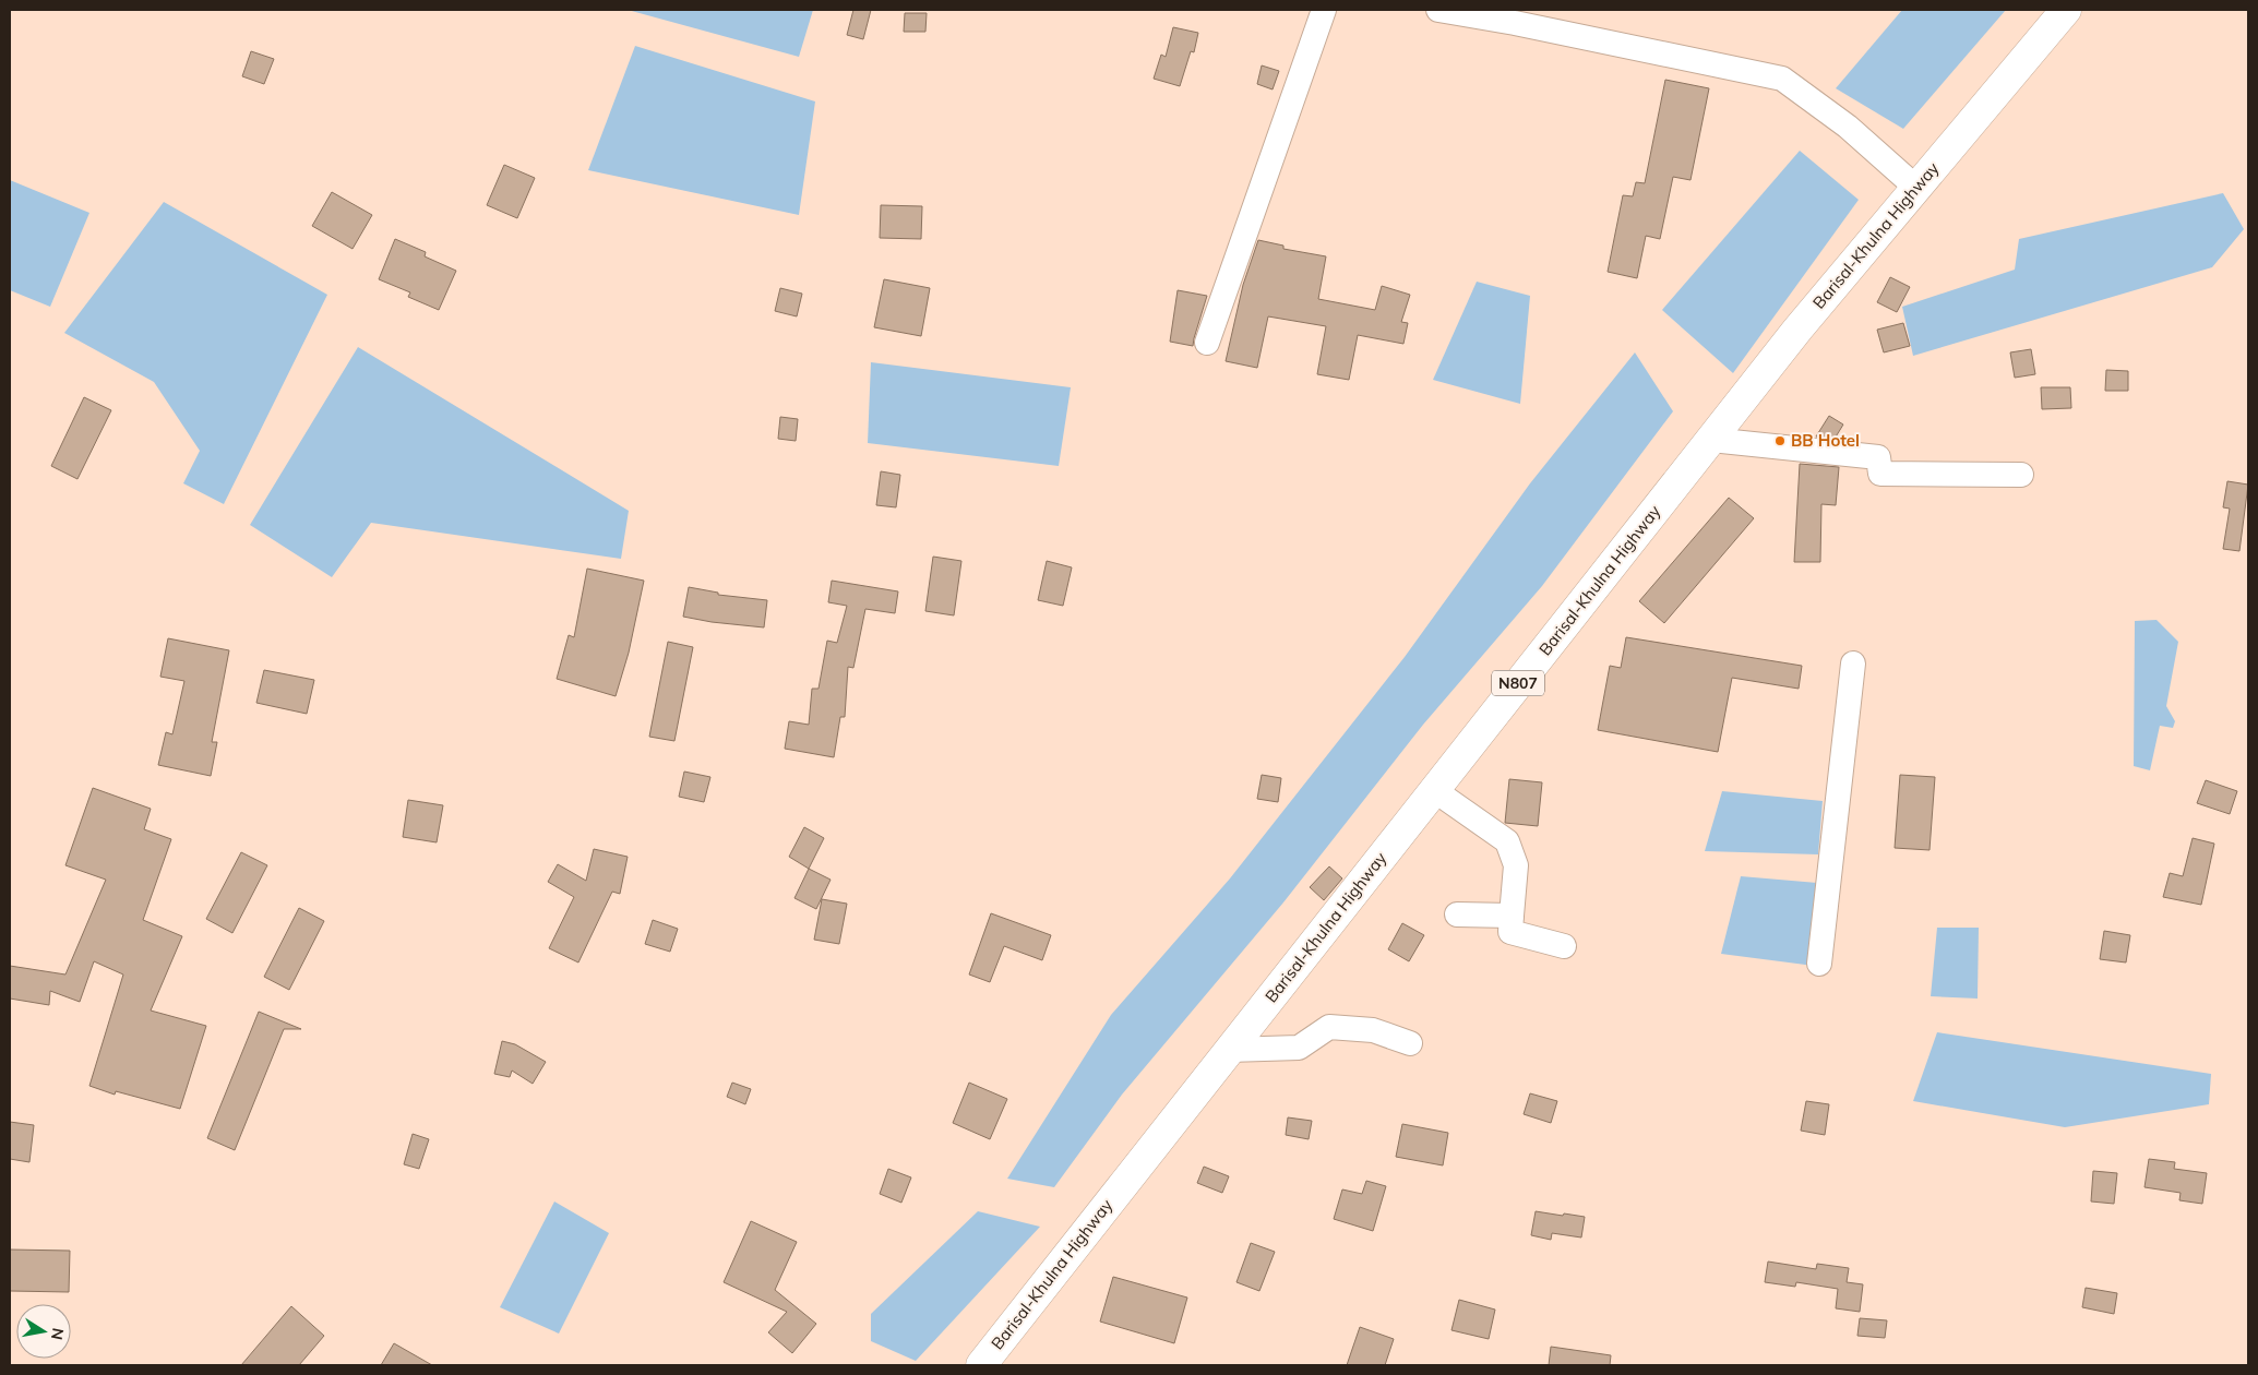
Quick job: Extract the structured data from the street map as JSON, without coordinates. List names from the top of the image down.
{
  "streets": {
    "highway": ["Barisal-Khulna Highway", "N807"]
  },
  "places": ["BB Hotel"],
  "north": "right"
}
